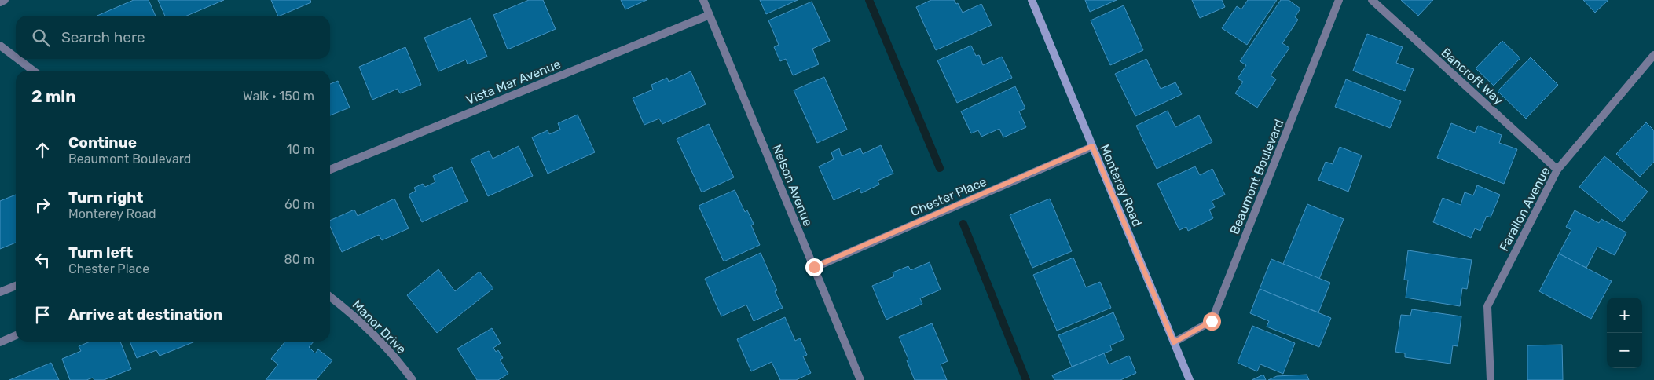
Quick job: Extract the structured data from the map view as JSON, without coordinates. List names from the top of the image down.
{
  "streets": {
    "main road": ["Monterey Road"],
    "street": [
      "Bancroft Way",
      "Vista Mar Avenue",
      "Beaumont Boulevard",
      "Nelson Avenue",
      "Chester Place",
      "Farallon Avenue",
      "Manor Drive"
    ]
  },
  "crossings": [
    ["Bancroft Way", "Farallon Avenue"],
    ["Vista Mar Avenue", "Nelson Avenue"],
    ["Beaumont Boulevard", "Monterey Road"],
    ["Nelson Avenue", "Chester Place"],
    ["Monterey Road", "Chester Place"]
  ],
  "page": {
    "search": "Search here",
    "heading": ["2 min", "Walk · 150 m"],
    "list": [
      ["Continue", "Beaumont Boulevard", "10 m"],
      ["Turn right", "Monterey Road", "60 m"],
      ["Turn left", "Chester Place", "80 m"],
      "Arrive at destination"
    ],
    "map_buttons": ["+", "−"]
  }
}
